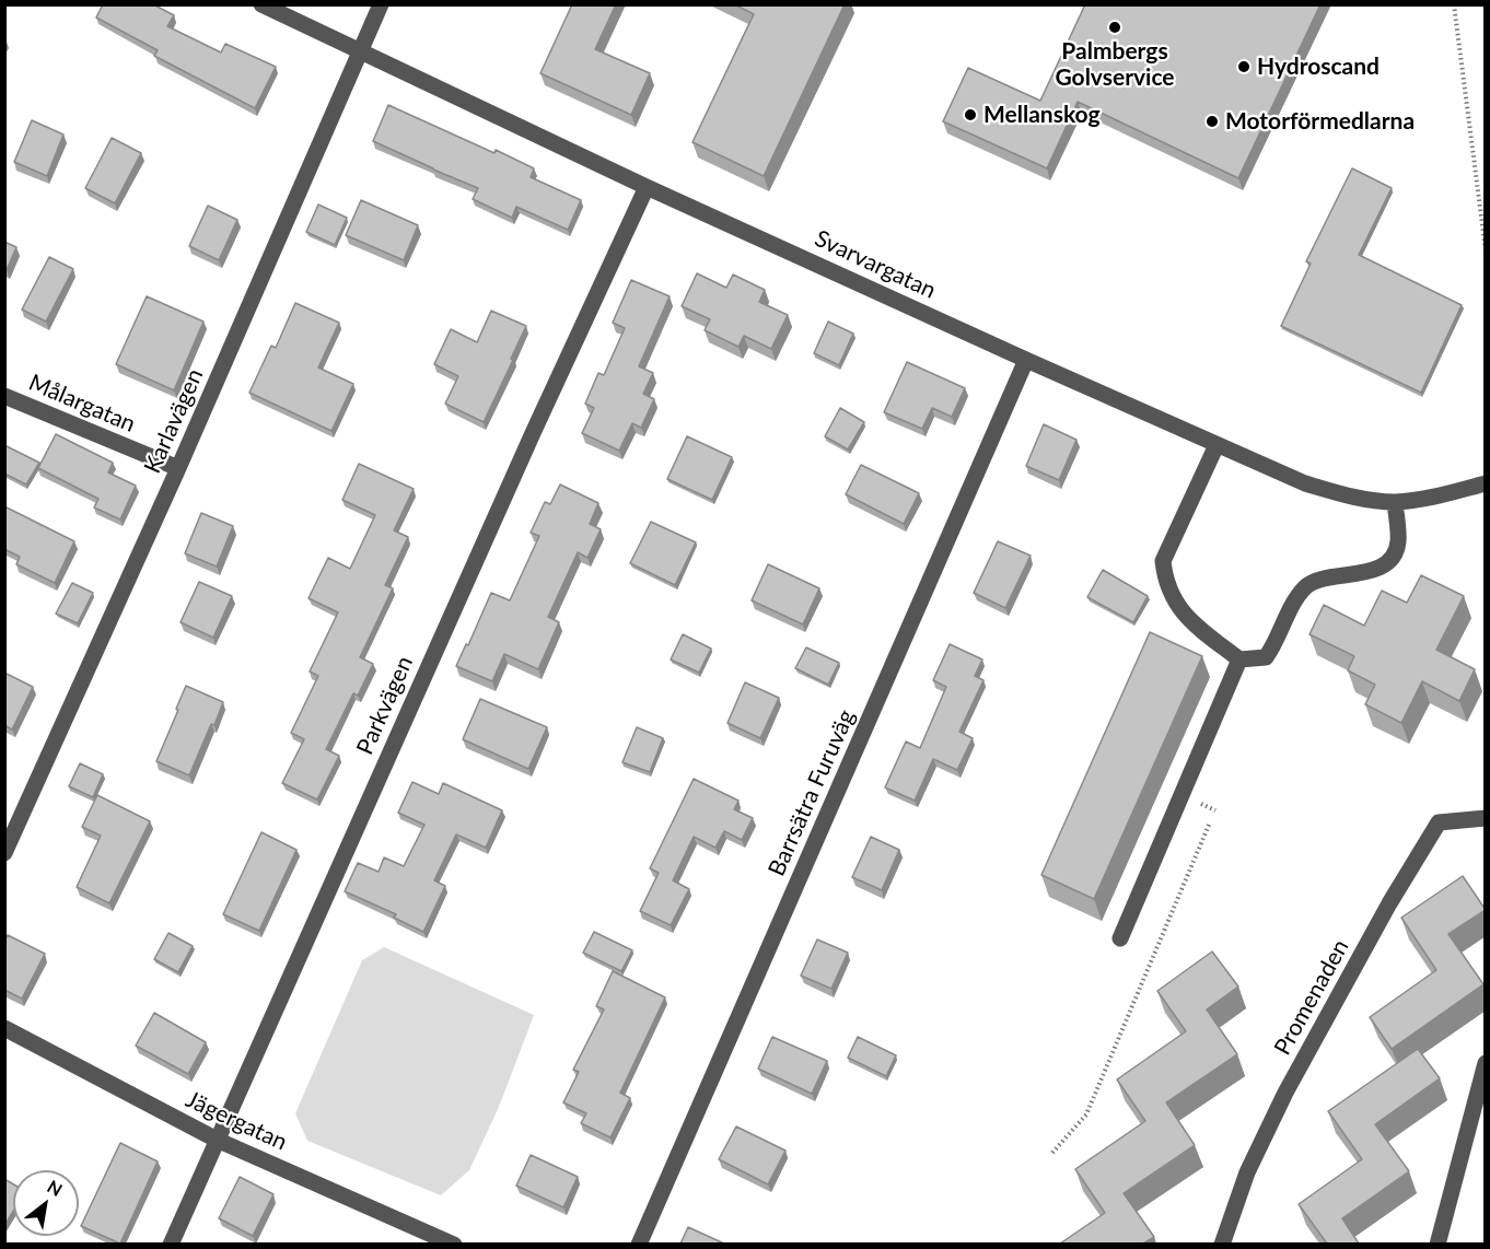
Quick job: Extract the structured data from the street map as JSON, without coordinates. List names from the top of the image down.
{
  "streets": {
    "street": [
      "Svarvargatan",
      "Målargatan",
      "Karlavägen",
      "Parkvägen",
      "Barrsätra Furuväg",
      "Promenaden",
      "Jägergatan"
    ]
  },
  "crossings": [
    ["Svarvargatan", "Karlavägen"],
    ["Svarvargatan", "Parkvägen"],
    ["Svarvargatan", "Barrsätra Furuväg"],
    ["Målargatan", "Karlavägen"],
    ["Parkvägen", "Jägergatan"]
  ],
  "places": [
    "Palmbergs Golvservice",
    "Hydroscand",
    "Mellanskog",
    "Motorförmedlarna"
  ],
  "north": "top right"
}
